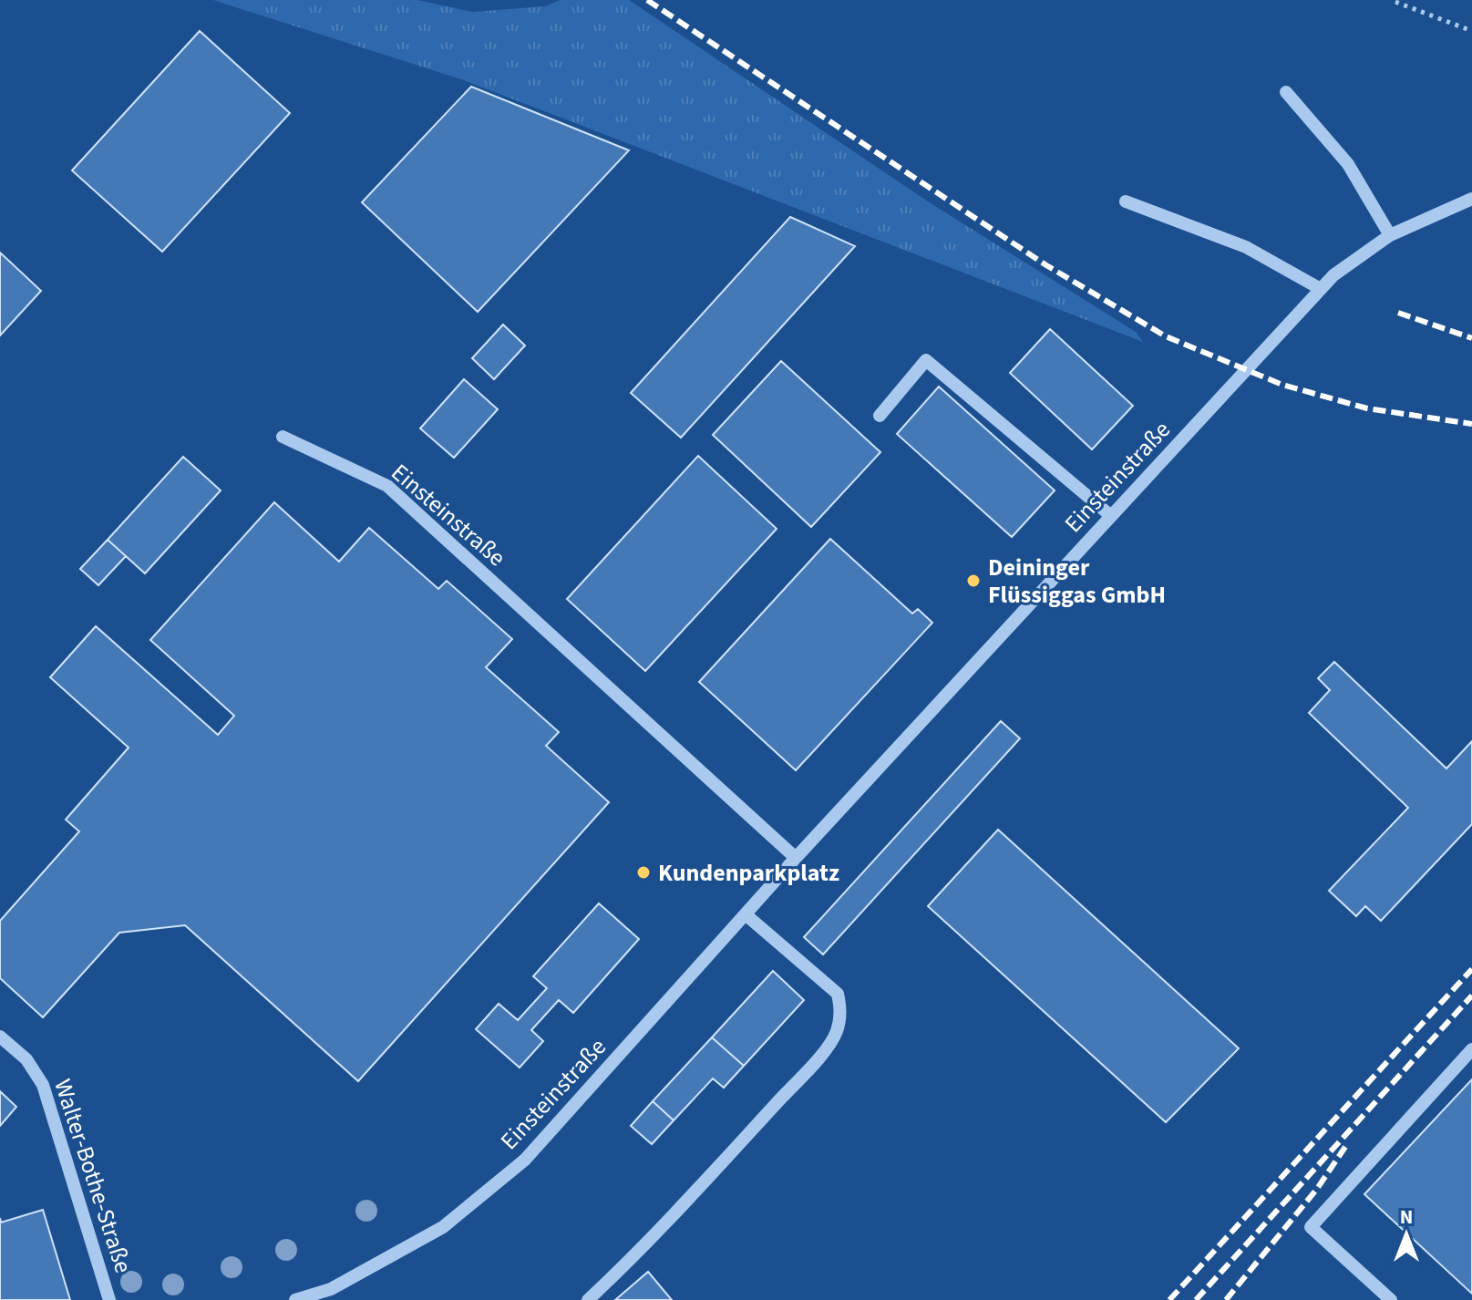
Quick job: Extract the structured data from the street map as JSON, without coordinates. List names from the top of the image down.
{
  "streets": {
    "street": ["Einsteinstraße", "Walter-Bothe-Straße"]
  },
  "places": ["Deininger Flüssiggas GmbH", "Kundenparkplatz"],
  "north": "top"
}
